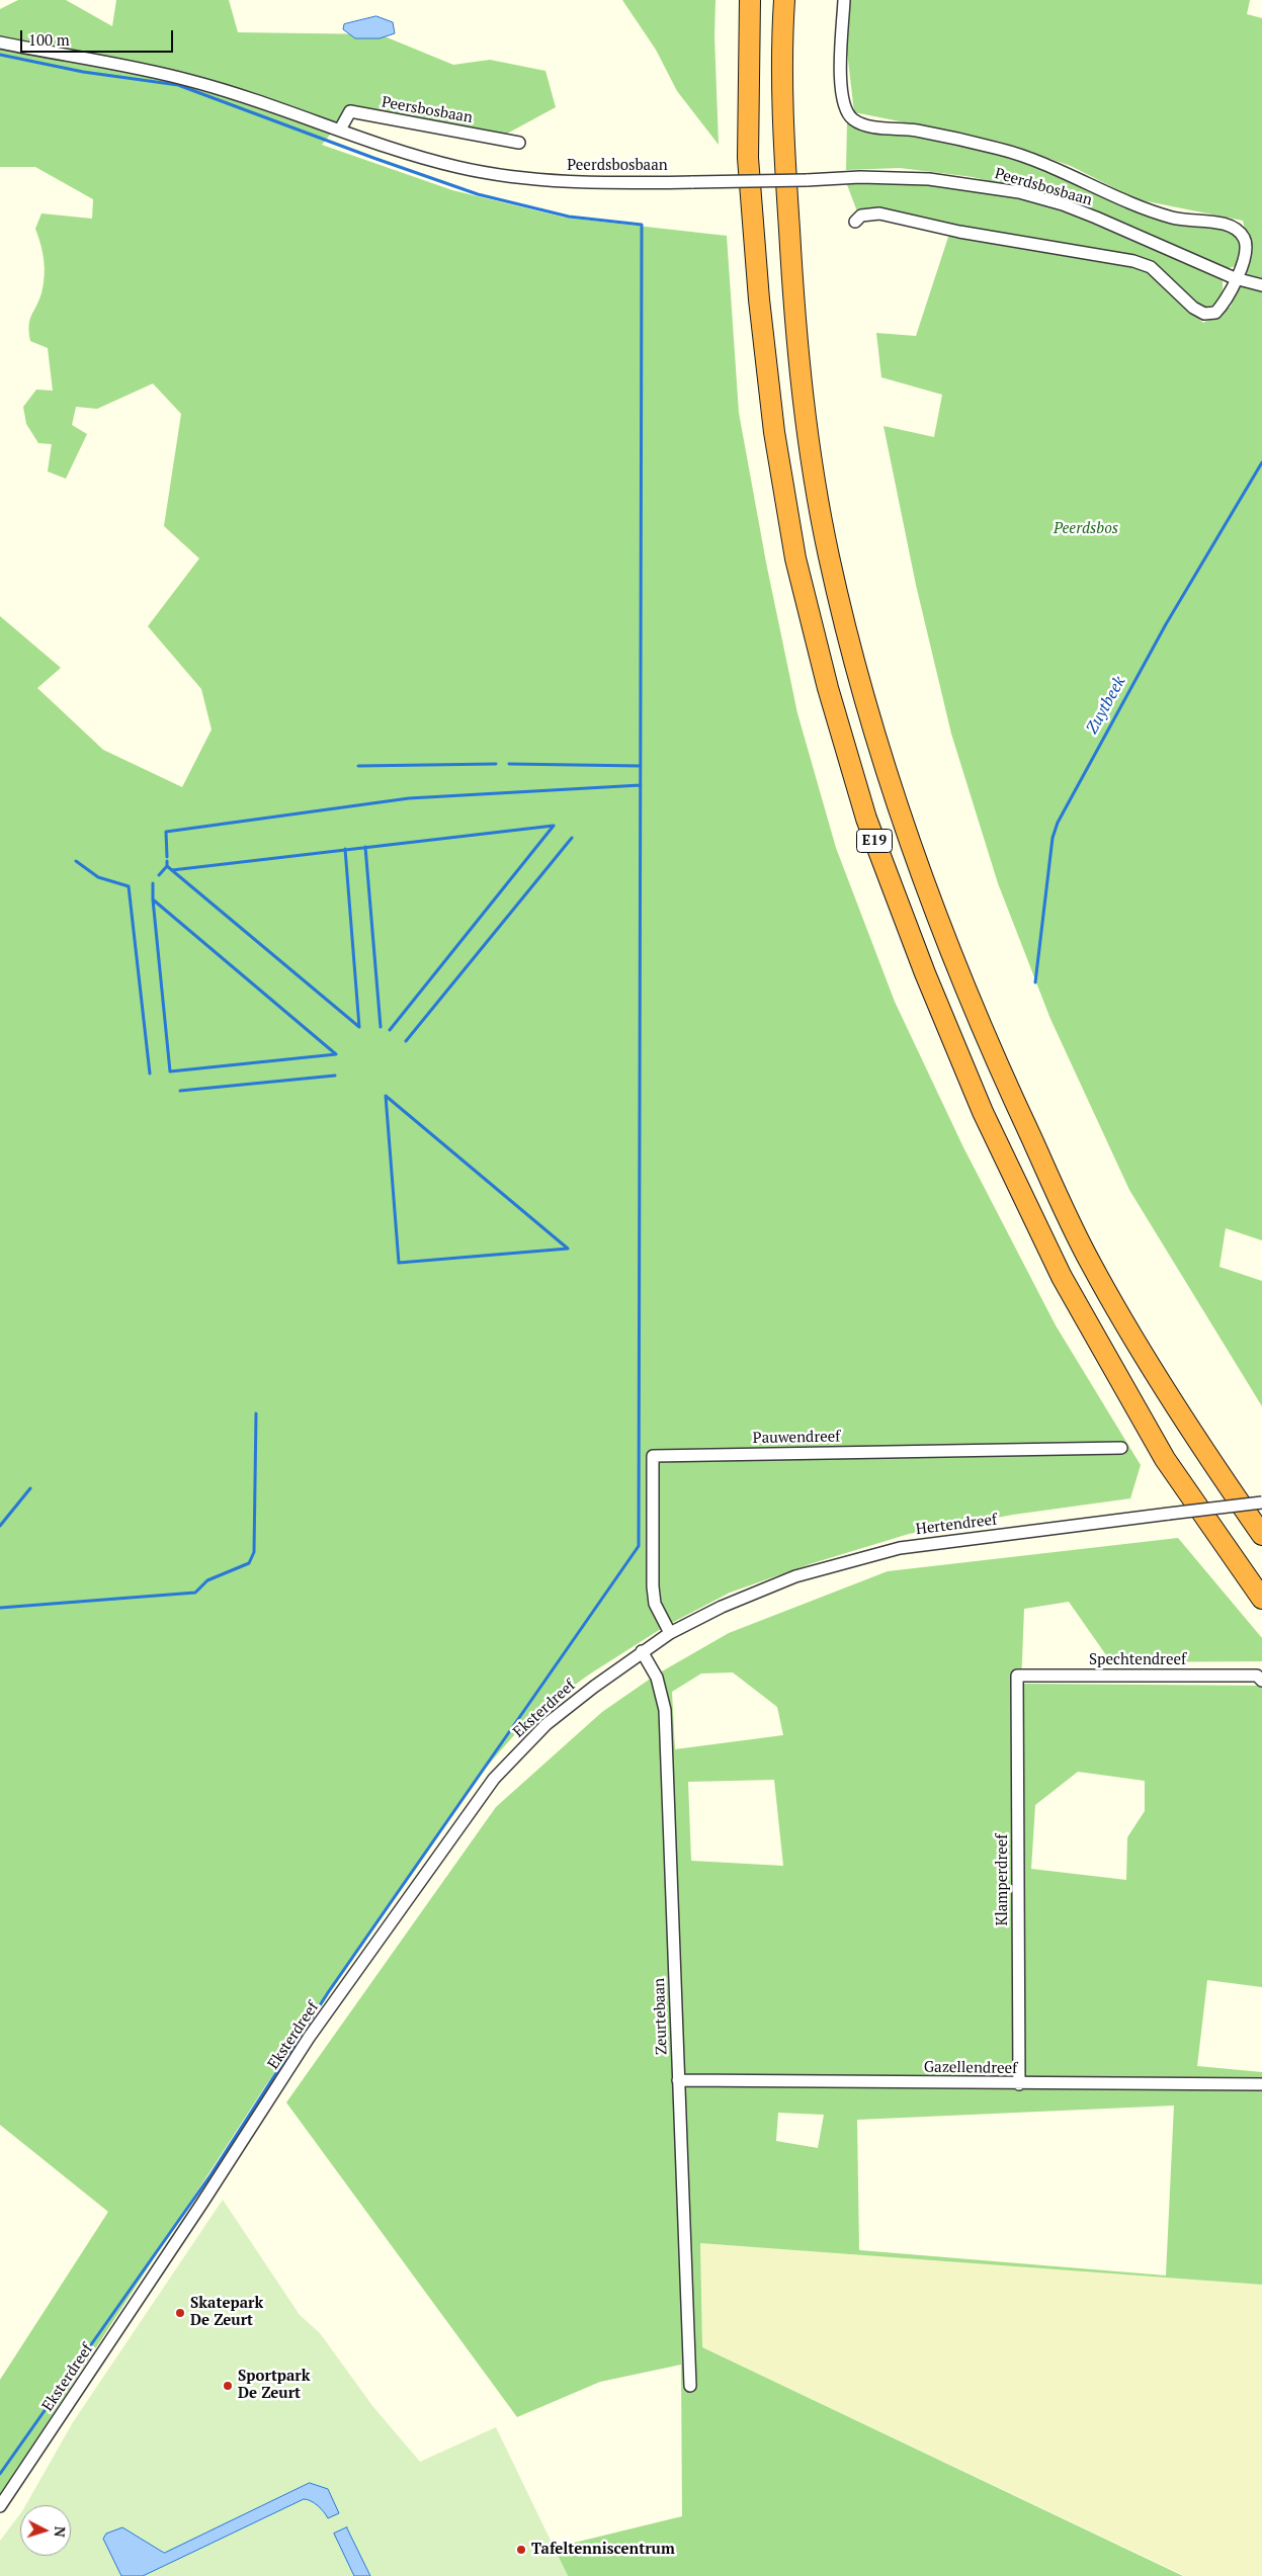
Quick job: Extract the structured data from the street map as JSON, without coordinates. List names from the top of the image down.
{
  "streets": {
    "highway": ["E19"],
    "street": [
      "Peersbosbaan",
      "Peerdsbosbaan",
      "Pauwendreef",
      "Hertendreef",
      "Spechtendreef",
      "Eksterdreef",
      "Klamperdreef",
      "Zeurtebaan",
      "Gazellendreef"
    ]
  },
  "crossings": [
    ["Peersbosbaan", "Peerdsbosbaan"],
    ["Pauwendreef", "Hertendreef"],
    ["Pauwendreef", "Eksterdreef"],
    ["Hertendreef", "Eksterdreef"],
    ["Spechtendreef", "Klamperdreef"],
    ["Eksterdreef", "Zeurtebaan"],
    ["Klamperdreef", "Gazellendreef"],
    ["Zeurtebaan", "Gazellendreef"]
  ],
  "water": ["Zuytbeek"],
  "parks": ["Peerdsbos"],
  "places": ["Skatepark De Zeurt", "Sportpark De Zeurt", "Tafeltenniscentrum"],
  "scale_bar": "100 m",
  "north": "right"
}
